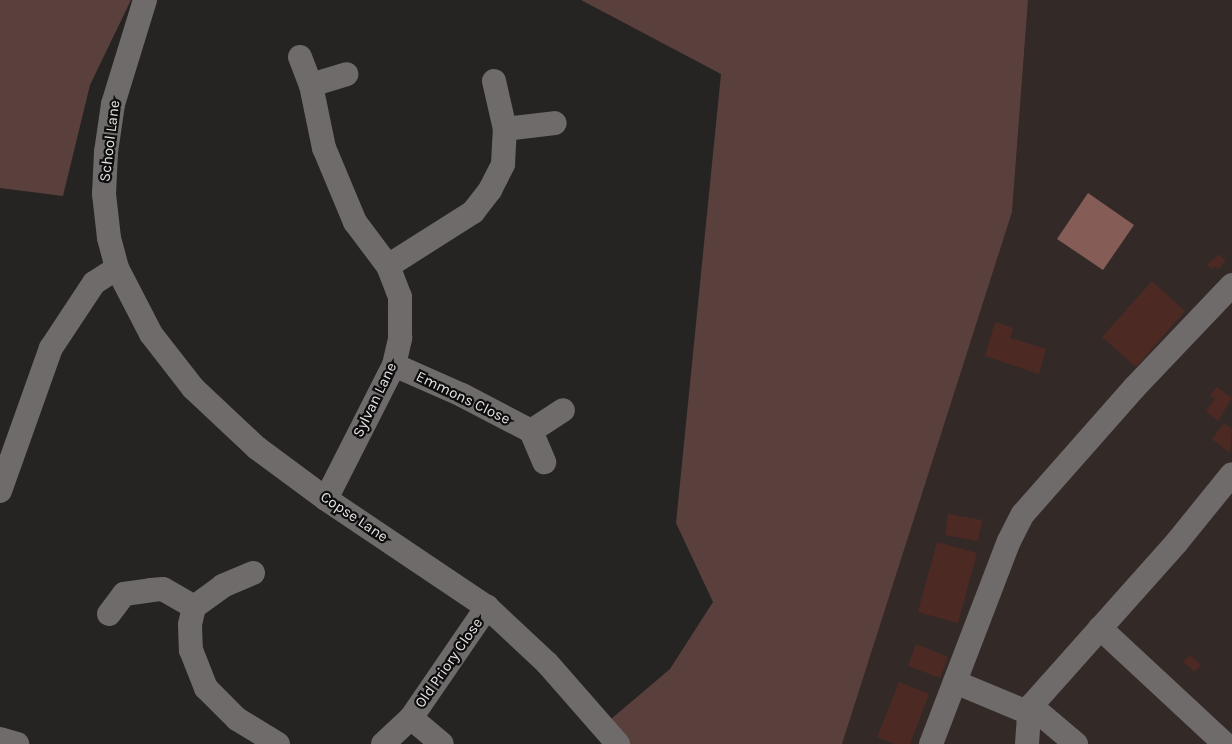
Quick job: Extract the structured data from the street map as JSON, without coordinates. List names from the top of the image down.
{
  "streets": {
    "street": [
      "School Lane",
      "Emmons Close",
      "Sylvan Lane",
      "Copse Lane",
      "Old Priory Close"
    ]
  },
  "crossings": [
    ["School Lane", "Copse Lane"],
    ["Emmons Close", "Sylvan Lane"],
    ["Sylvan Lane", "Copse Lane"],
    ["Copse Lane", "Old Priory Close"]
  ]
}
